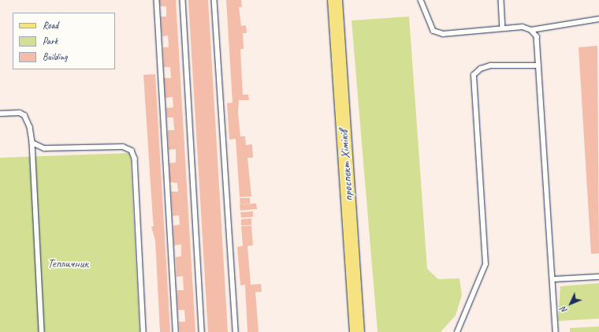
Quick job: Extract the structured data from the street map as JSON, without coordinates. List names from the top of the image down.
{
  "streets": {
    "main road": ["проспект Хіміків"]
  },
  "parks": ["Тепличник"],
  "legend": ["Road", "Park", "Building"],
  "north": "bottom left"
}
